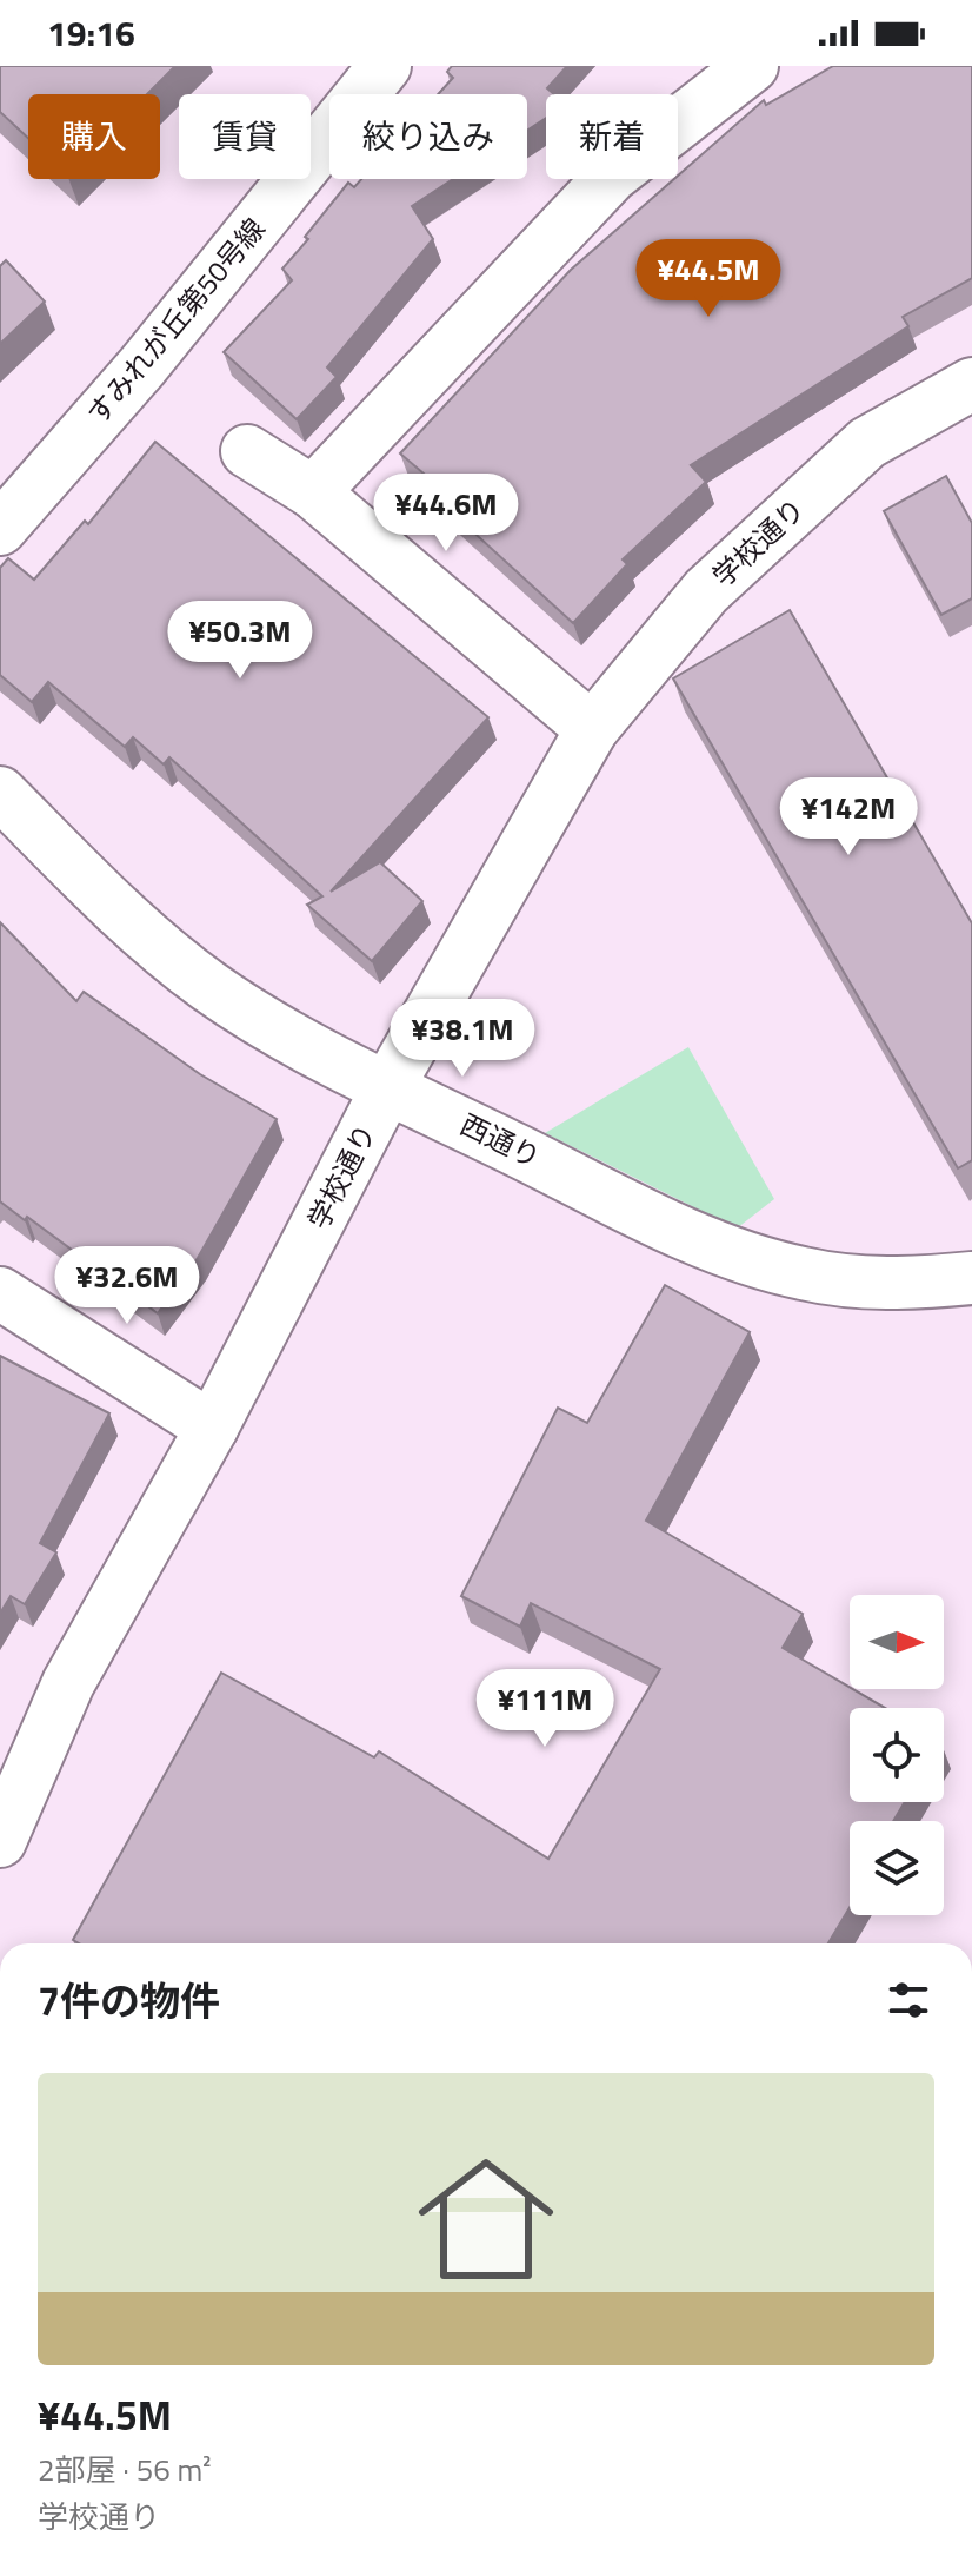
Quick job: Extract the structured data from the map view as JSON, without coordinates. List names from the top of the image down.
{
  "streets": {
    "street": ["すみれが丘第50号線", "学校通り", "西通り"]
  },
  "crossings": [
    ["学校通り", "西通り"]
  ],
  "north": "right",
  "page": {
    "status": "19:16",
    "chip": [
      "購入",
      "賃貸",
      "絞り込み",
      "新着"
    ],
    "price": [
      "¥44.5M",
      "¥44.6M",
      "¥50.3M",
      "¥142M",
      "¥38.1M",
      "¥32.6M",
      "¥111M"
    ],
    "heading": "7件の物件",
    "list": [
      {
        "name": "¥44.5M",
        "note": "2部屋 · 56 m² · 学校通り"
      }
    ]
  }
}
